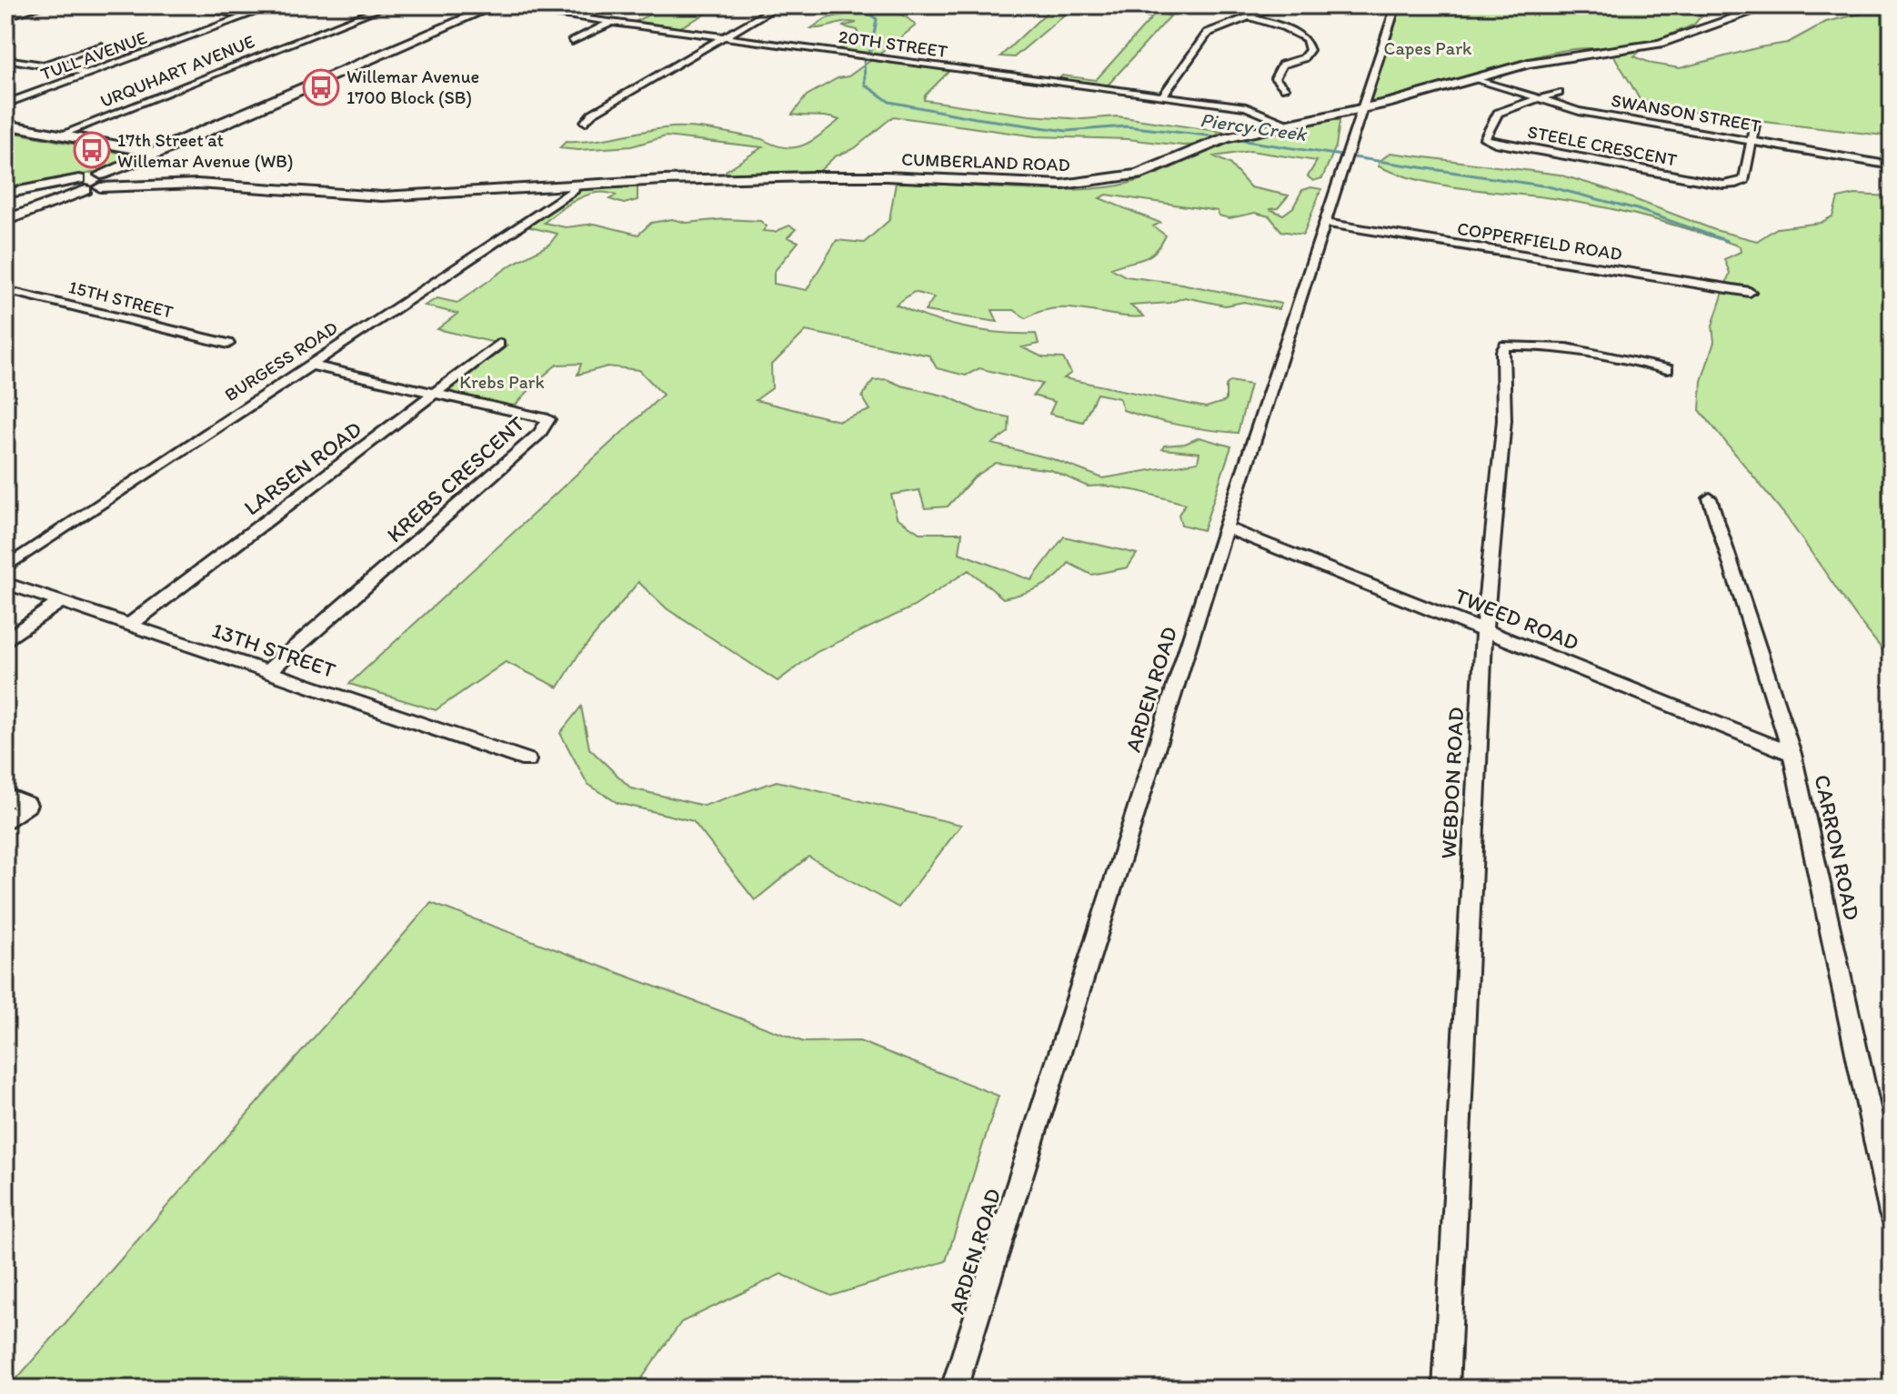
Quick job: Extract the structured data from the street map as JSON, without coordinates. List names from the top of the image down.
{
  "streets": {
    "street": [
      "20TH STREET",
      "TULL AVENUE",
      "URQUHART AVENUE",
      "SWANSON STREET",
      "STEELE CRESCENT",
      "CUMBERLAND ROAD",
      "COPPERFIELD ROAD",
      "15TH STREET",
      "BURGESS ROAD",
      "LARSEN ROAD",
      "KREBS CRESCENT",
      "TWEED ROAD",
      "13TH STREET",
      "ARDEN ROAD",
      "WEBDON ROAD",
      "CARRON ROAD"
    ]
  },
  "crossings": [
    ["20TH STREET", "CUMBERLAND ROAD"],
    ["SWANSON STREET", "STEELE CRESCENT"],
    ["CUMBERLAND ROAD", "BURGESS ROAD"],
    ["CUMBERLAND ROAD", "ARDEN ROAD"],
    ["COPPERFIELD ROAD", "ARDEN ROAD"],
    ["BURGESS ROAD", "KREBS CRESCENT"],
    ["LARSEN ROAD", "KREBS CRESCENT"],
    ["LARSEN ROAD", "13TH STREET"],
    ["KREBS CRESCENT", "13TH STREET"],
    ["TWEED ROAD", "ARDEN ROAD"],
    ["TWEED ROAD", "WEBDON ROAD"],
    ["TWEED ROAD", "CARRON ROAD"]
  ],
  "water": ["Piercy Creek"],
  "parks": ["Capes Park", "Krebs Park"],
  "places": {
    "bus stop": ["Willemar Avenue 1700 Block (SB)", "17th Street at Willemar Avenue (WB)"]
  }
}
